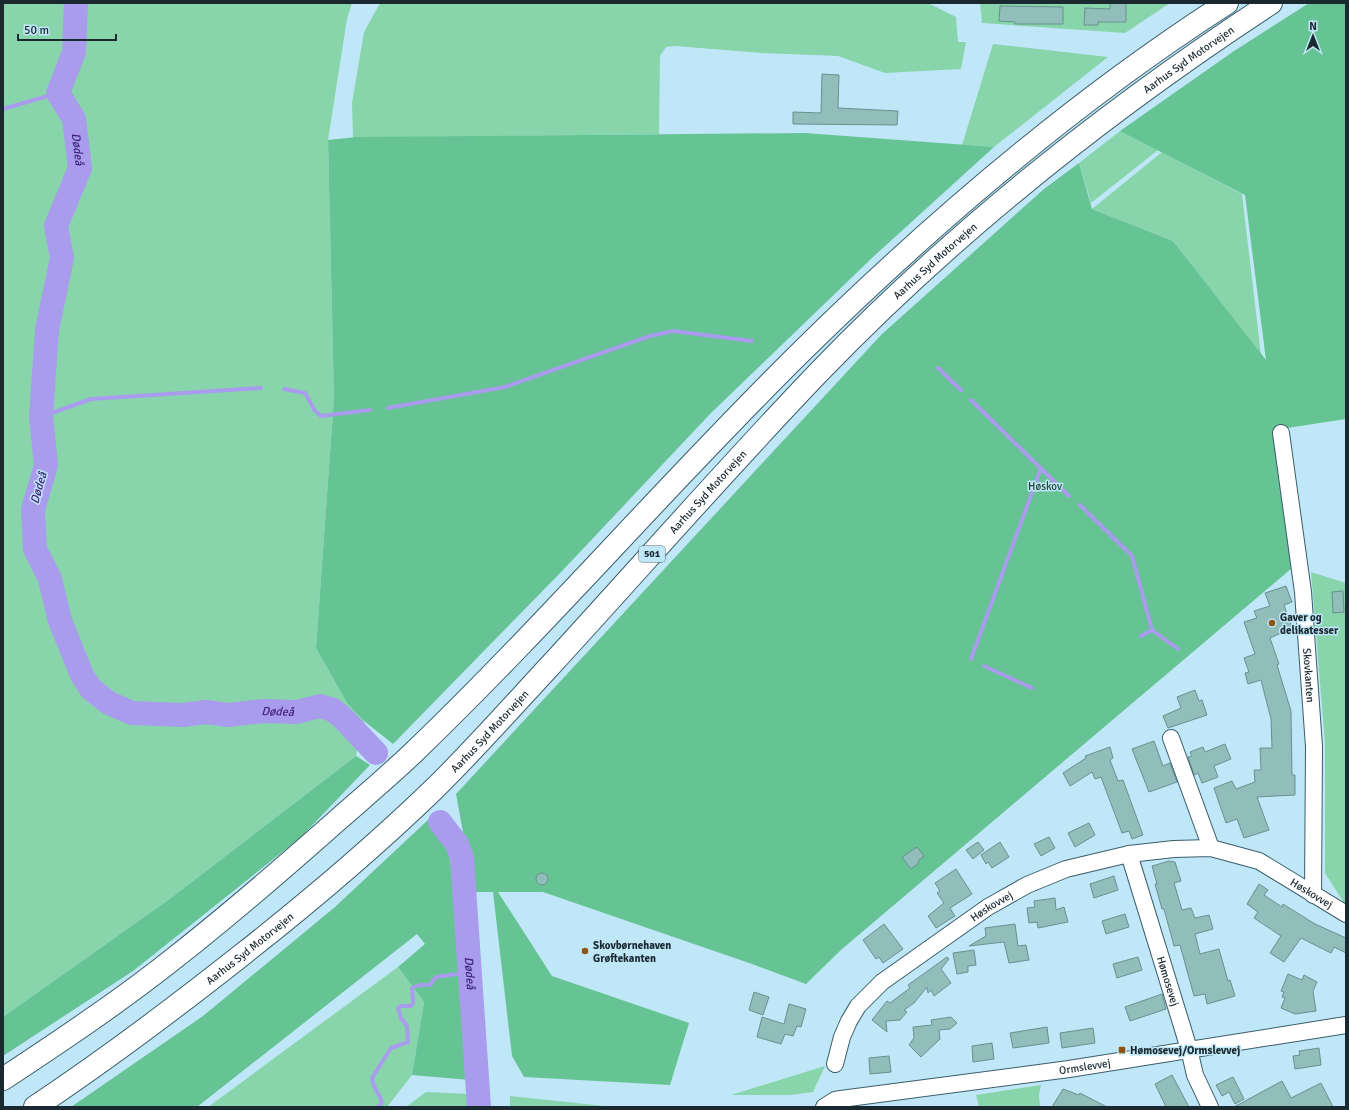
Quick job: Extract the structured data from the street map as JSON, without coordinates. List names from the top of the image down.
{
  "streets": {
    "highway": ["Aarhus Syd Motorvejen", "501"],
    "street": [
      "Skovkanten",
      "Høskovvej",
      "Hømosevej",
      "Ormslevvej"
    ]
  },
  "crossings": [
    ["Skovkanten", "Høskovvej"],
    ["Høskovvej", "Hømosevej"],
    ["Hømosevej", "Ormslevvej"]
  ],
  "water": ["Dødeå"],
  "parks": ["Høskov"],
  "places": {
    "other": ["Gaver og delikatesser", "Skovbørnehaven Grøftekanten"],
    "transit": ["Hømosevej/Ormslevvej"]
  },
  "scale_bar": "50 m",
  "north": "top"
}
